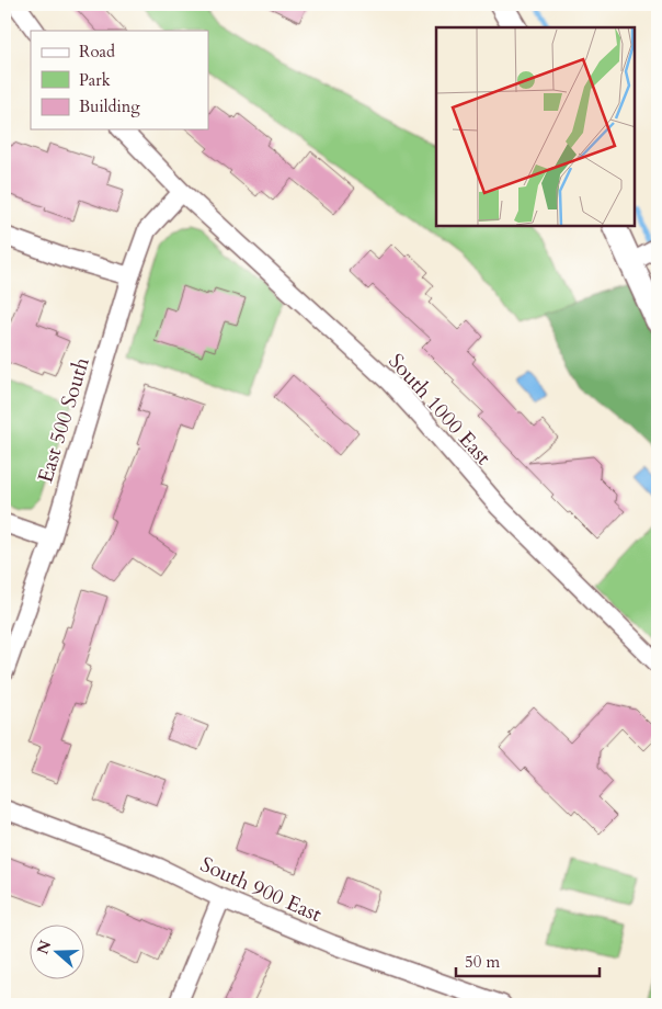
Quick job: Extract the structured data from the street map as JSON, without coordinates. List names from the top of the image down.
{
  "streets": {
    "street": ["South 1000 East", "East 500 South", "South 900 East"]
  },
  "crossings": [
    ["South 1000 East", "East 500 South"]
  ],
  "legend": ["Road", "Park", "Building"],
  "scale_bar": "50 m",
  "north": "left"
}
